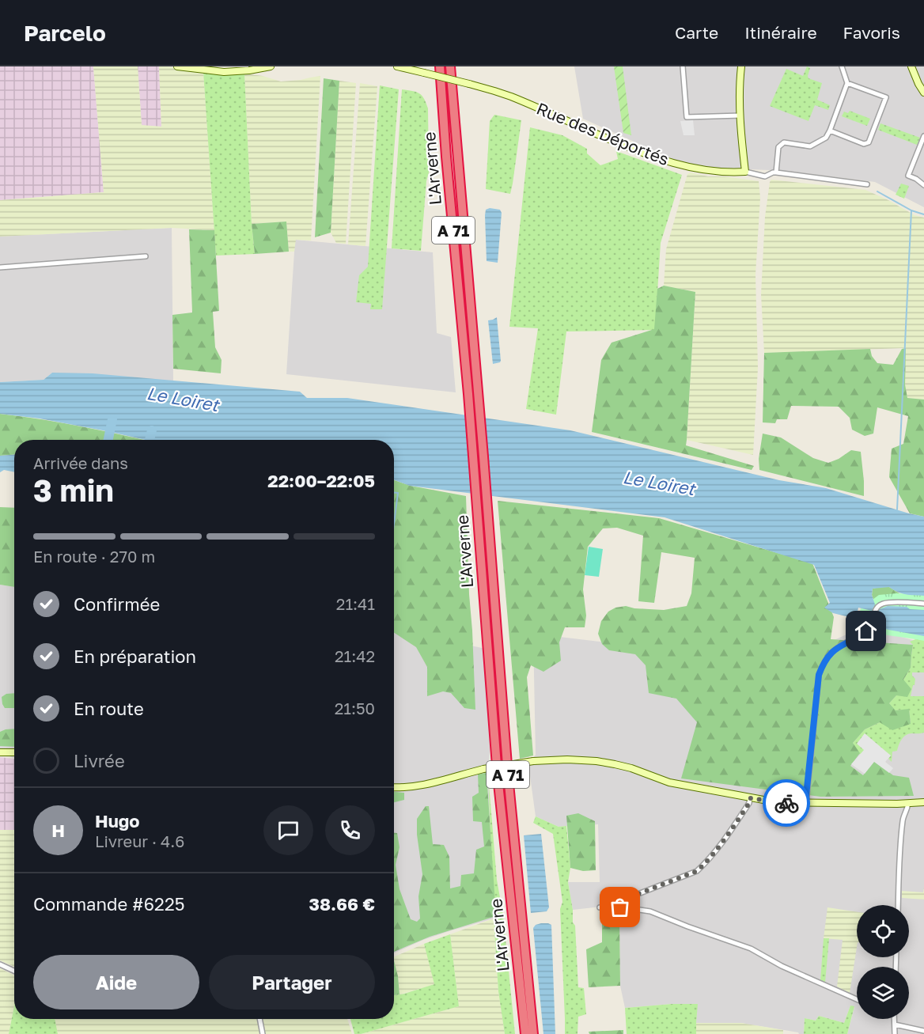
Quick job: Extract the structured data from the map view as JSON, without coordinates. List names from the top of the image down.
{
  "streets": {
    "highway": ["L'Arverne", "A 71"],
    "street": ["Rue des Déportés"]
  },
  "water": ["Le Loiret"],
  "page": {
    "header": "Parcelo",
    "nav": ["Carte", "Itinéraire", "Favoris"],
    "heading": ["3 min", "Arrivée dans", "22:00–22:05"],
    "panel": [
      "Hugo",
      "Livreur · 4.6",
      "Commande #6225",
      "38.66 €"
    ],
    "bar": "En route · 270 m",
    "list": [
      ["Confirmée", "21:41"],
      ["En préparation", "21:42"],
      ["En route", "21:50"],
      "Livrée"
    ],
    "round": "H",
    "buttons": ["Aide", "Partager"]
  }
}
